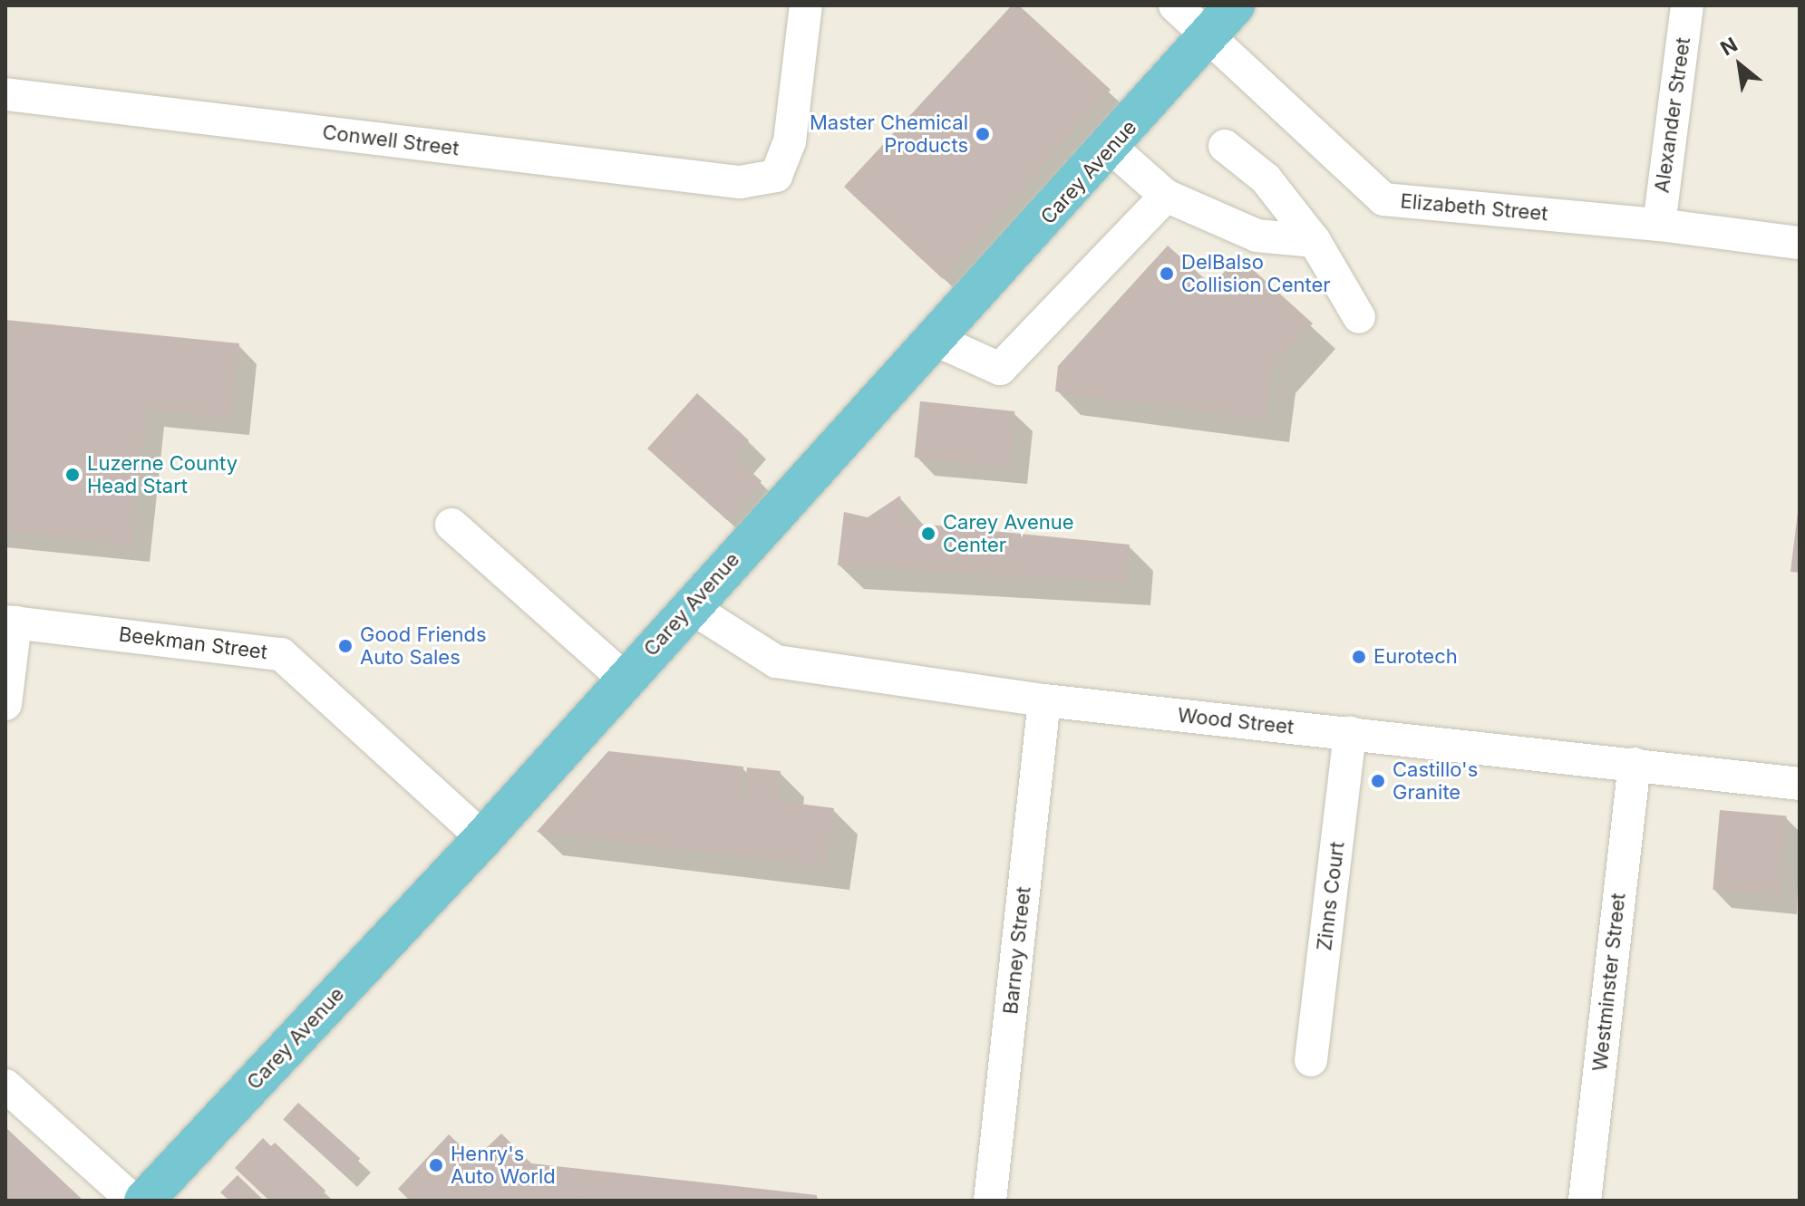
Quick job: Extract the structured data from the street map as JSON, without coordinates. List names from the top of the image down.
{
  "streets": {
    "main road": ["Carey Avenue"],
    "street": [
      "Alexander Street",
      "Conwell Street",
      "Elizabeth Street",
      "Beekman Street",
      "Wood Street",
      "Zinns Court",
      "Barney Street",
      "Westminster Street"
    ]
  },
  "crossings": [
    ["Alexander Street", "Elizabeth Street"],
    ["Carey Avenue", "Elizabeth Street"],
    ["Carey Avenue", "Beekman Street"],
    ["Carey Avenue", "Wood Street"],
    ["Wood Street", "Zinns Court"],
    ["Wood Street", "Barney Street"],
    ["Wood Street", "Westminster Street"]
  ],
  "places": [
    "Master Chemical Products",
    "DelBalso Collision Center",
    "Luzerne County Head Start",
    "Carey Avenue Center",
    "Good Friends Auto Sales",
    "Eurotech",
    "Castillo's Granite",
    "Henry's Auto World"
  ],
  "north": "top left"
}
